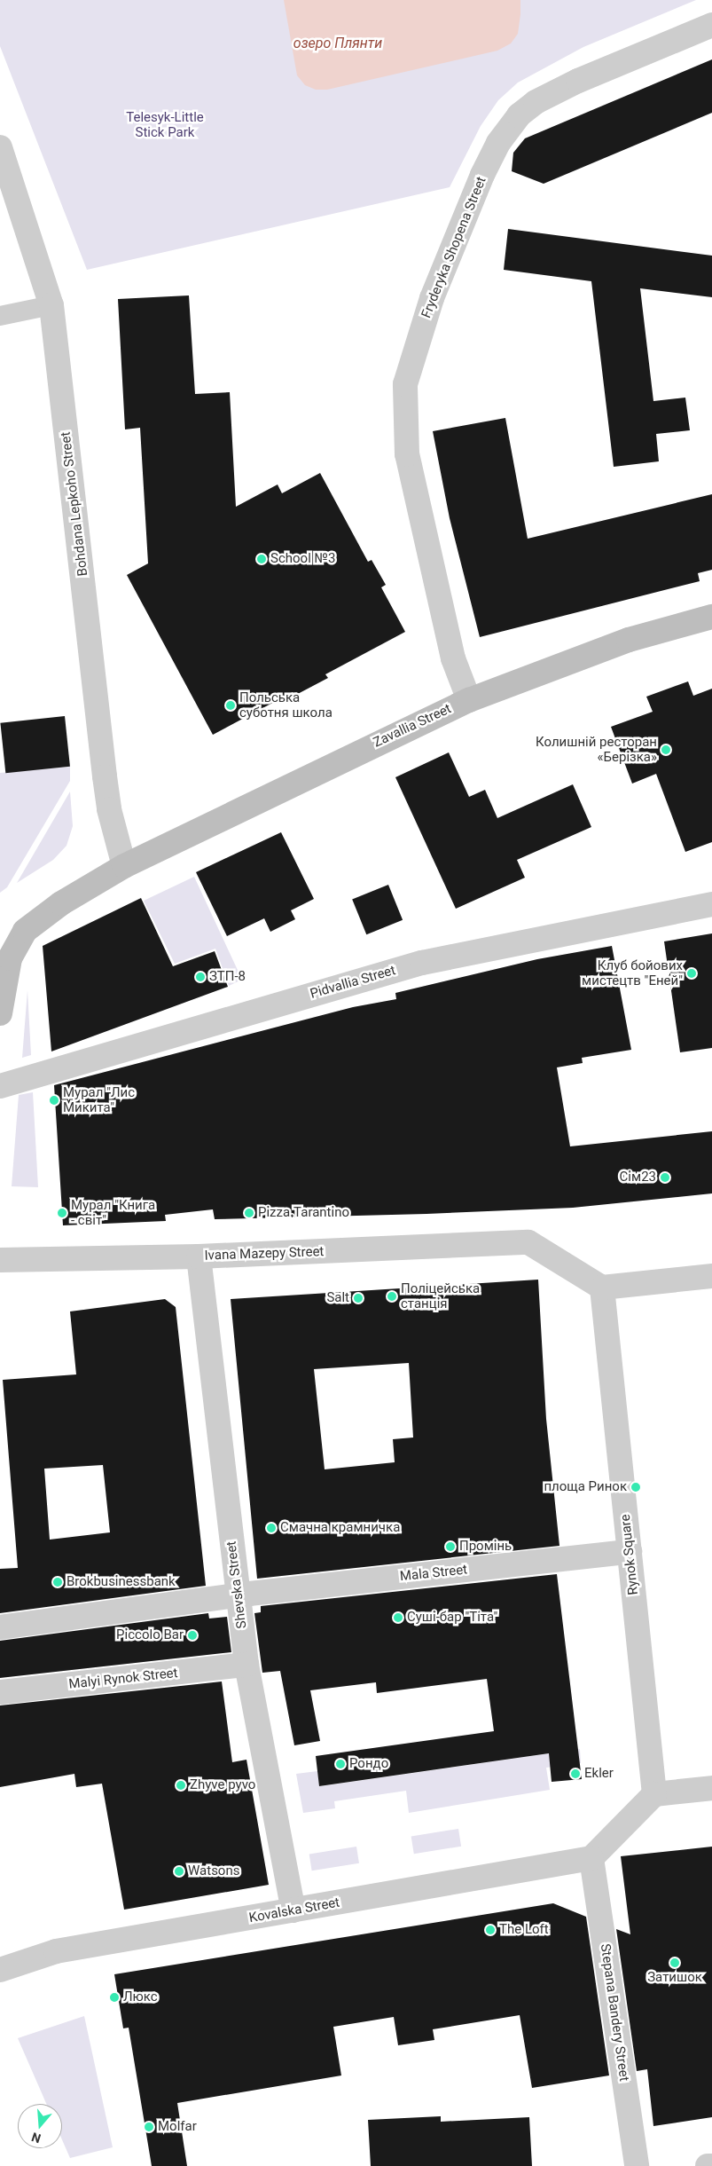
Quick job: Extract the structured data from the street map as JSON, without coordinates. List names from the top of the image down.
{
  "streets": {
    "main road": ["Zavallia Street"],
    "street": [
      "Fryderyka Shopena Street",
      "Bohdana Lepkoho Street",
      "Pidvallia Street",
      "Ivana Mazepy Street",
      "Rynok Square",
      "Mala Street",
      "Shevska Street",
      "Malyi Rynok Street",
      "Kovalska Street",
      "Stepana Bandery Street"
    ]
  },
  "crossings": [
    ["Fryderyka Shopena Street", "Zavallia Street"],
    ["Bohdana Lepkoho Street", "Zavallia Street"],
    ["Ivana Mazepy Street", "Rynok Square"],
    ["Ivana Mazepy Street", "Shevska Street"],
    ["Rynok Square", "Mala Street"],
    ["Mala Street", "Shevska Street"],
    ["Shevska Street", "Malyi Rynok Street"],
    ["Shevska Street", "Kovalska Street"],
    ["Kovalska Street", "Stepana Bandery Street"]
  ],
  "water": ["озеро Плянти"],
  "parks": ["Telesyk-Little Stick Park"],
  "places": [
    "School №3",
    "Польська суботня школа",
    "Колишній ресторан «Берізка»",
    "Клуб бойових мистецтв \"Еней\"",
    "ЗТП-8",
    "Мурал \"Лис Микита\"",
    "Сім23",
    "Мурал \"Книга - світ\"",
    "Pizza.Tarantino",
    "Поліцейська станція",
    "Salt",
    "площа Ринок",
    "Смачна крамничка",
    "Промінь",
    "Brokbusinessbank",
    "Суші-бар \"Тіта\"",
    "Piccolo Bar",
    "Рондо",
    "Ekler",
    "Zhyve pyvo",
    "Watsons",
    "The Loft",
    "Затишок",
    "Люкс",
    "Molfar"
  ],
  "north": "bottom"
}
